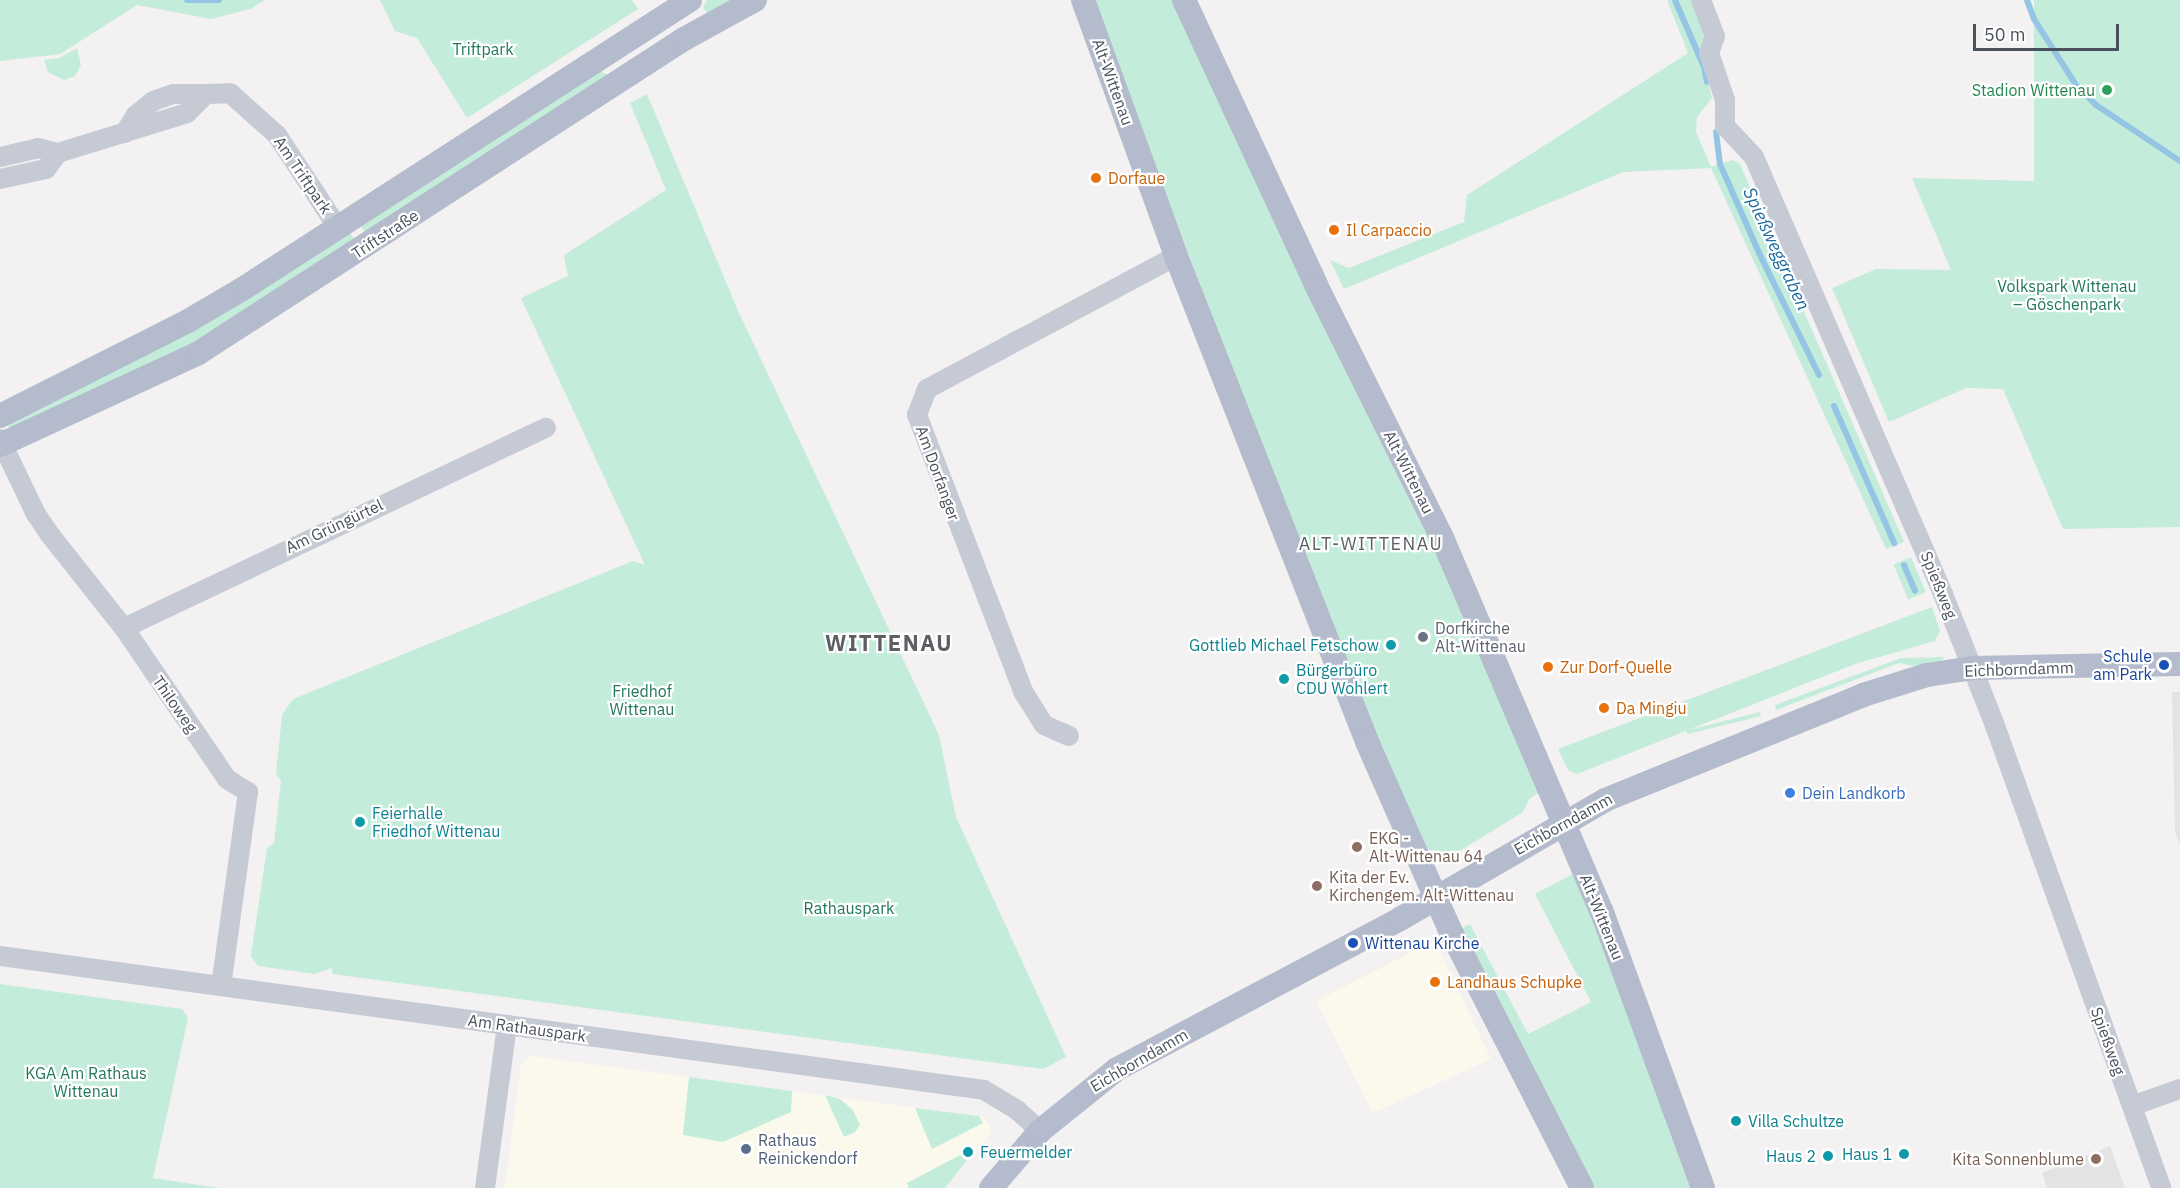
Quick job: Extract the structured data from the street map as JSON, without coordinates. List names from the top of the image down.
{
  "streets": {
    "main road": ["Alt-Wittenau", "Triftstraße", "Eichborndamm"],
    "street": [
      "Am Triftpark",
      "Am Dorfanger",
      "Am Grüngürtel",
      "Spießweg",
      "Thiloweg",
      "Am Rathauspark"
    ]
  },
  "crossings": [
    ["Alt-Wittenau", "Am Dorfanger"],
    ["Alt-Wittenau", "Eichborndamm"],
    ["Am Triftpark", "Triftstraße"],
    ["Triftstraße", "Thiloweg"],
    ["Am Grüngürtel", "Thiloweg"],
    ["Spießweg", "Eichborndamm"],
    ["Eichborndamm", "Am Rathauspark"],
    ["Thiloweg", "Am Rathauspark"]
  ],
  "districts": ["ALT-WITTENAU", "WITTENAU"],
  "water": ["Spießweggraben"],
  "parks": [
    "Triftpark",
    "Volkspark Wittenau – Göschenpark",
    "Friedhof Wittenau",
    "Rathauspark",
    "KGA Am Rathaus Wittenau"
  ],
  "places": [
    "Stadion Wittenau",
    "Dorfaue",
    "Il Carpaccio",
    "Dorfkirche Alt-Wittenau",
    "Gottlieb Michael Fetschow",
    "Schule am Park",
    "Zur Dorf-Quelle",
    "Bürgerbüro CDU Wohlert",
    "Da Mingiu",
    "Dein Landkorb",
    "Feierhalle Friedhof Wittenau",
    "EKG - Alt-Wittenau 64",
    "Kita der Ev. Kirchengem. Alt-Wittenau",
    "Wittenau Kirche",
    "Landhaus Schupke",
    "Villa Schultze",
    "Rathaus Reinickendorf",
    "Feuermelder",
    "Haus 1",
    "Haus 2",
    "Kita Sonnenblume"
  ],
  "scale_bar": "50 m"
}
